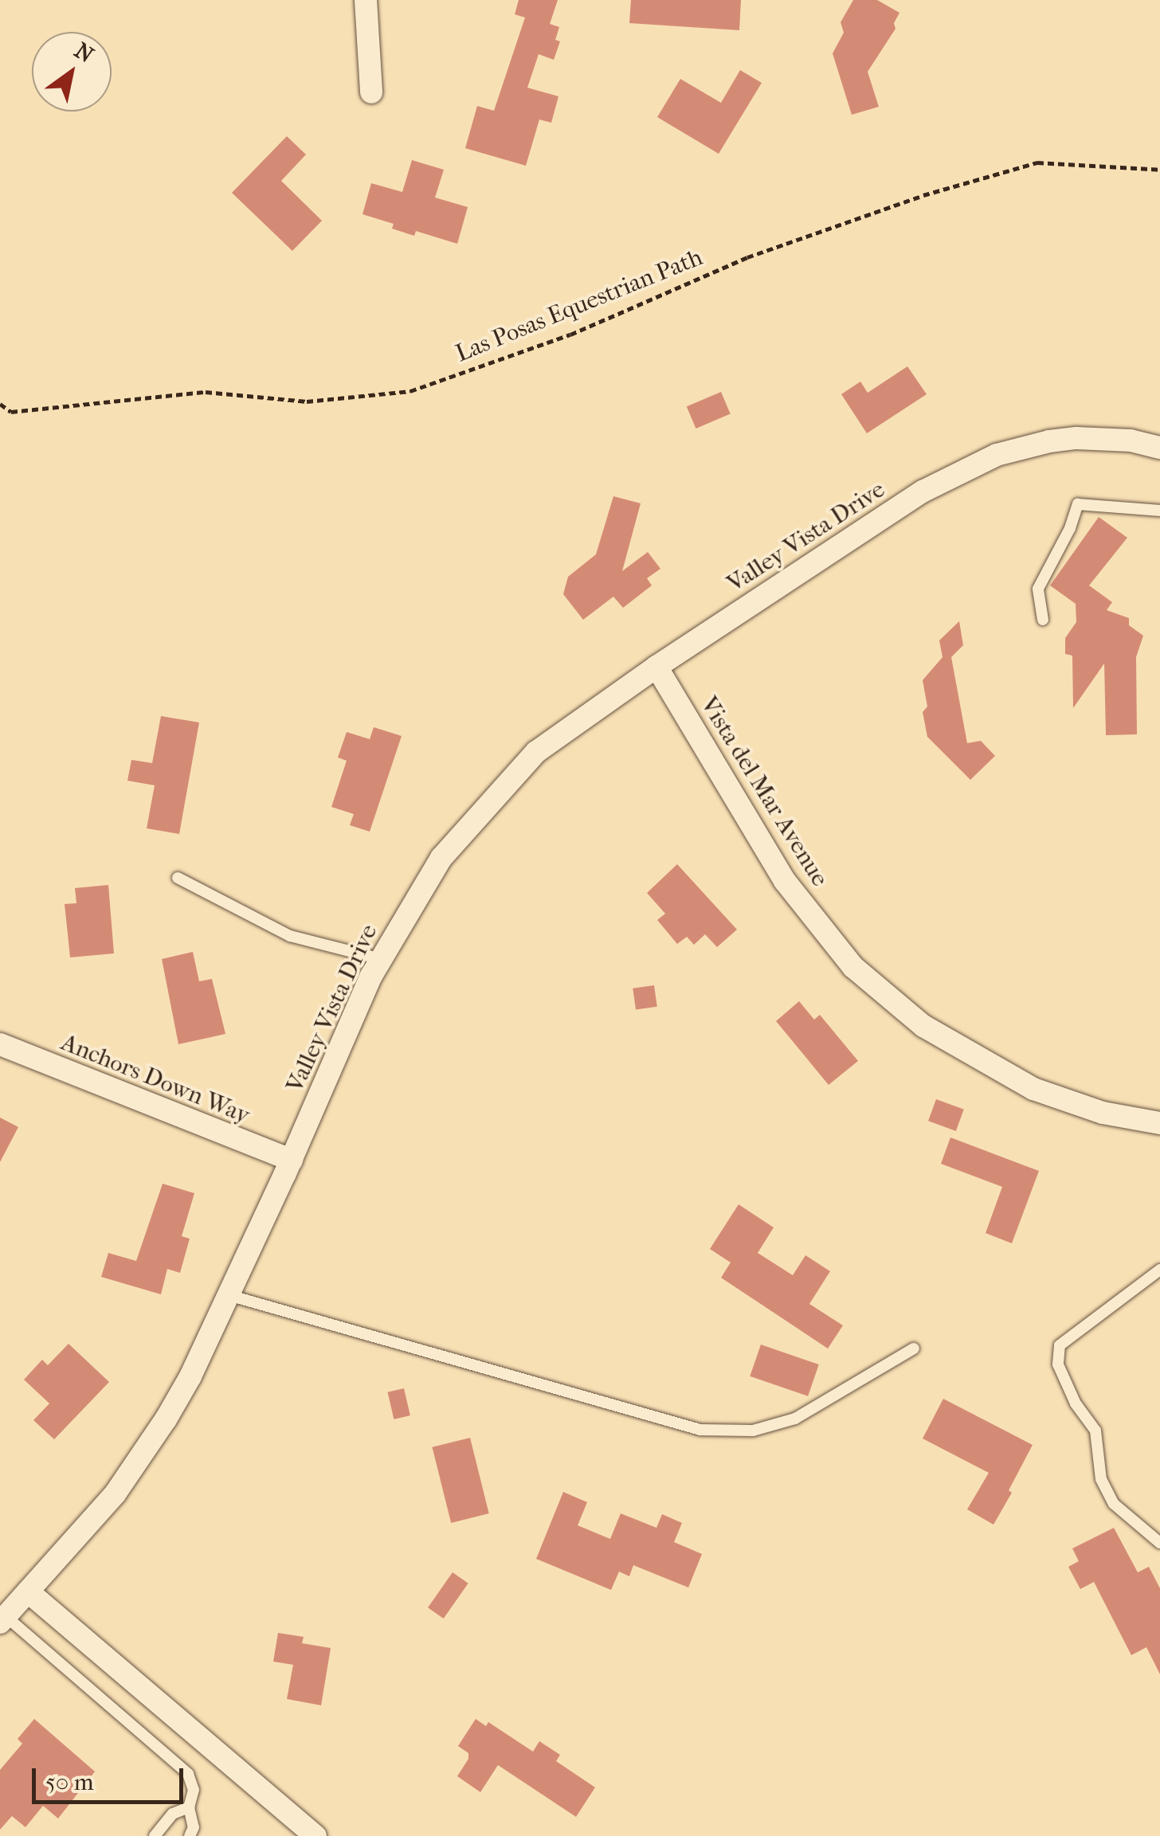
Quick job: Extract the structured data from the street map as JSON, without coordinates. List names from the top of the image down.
{
  "streets": {
    "street": ["Valley Vista Drive", "Vista del Mar Avenue", "Anchors Down Way"],
    "path": ["Las Posas Equestrian Path"]
  },
  "crossings": [
    ["Valley Vista Drive", "Vista del Mar Avenue"],
    ["Valley Vista Drive", "Anchors Down Way"]
  ],
  "scale_bar": "50 m",
  "north": "top right"
}
